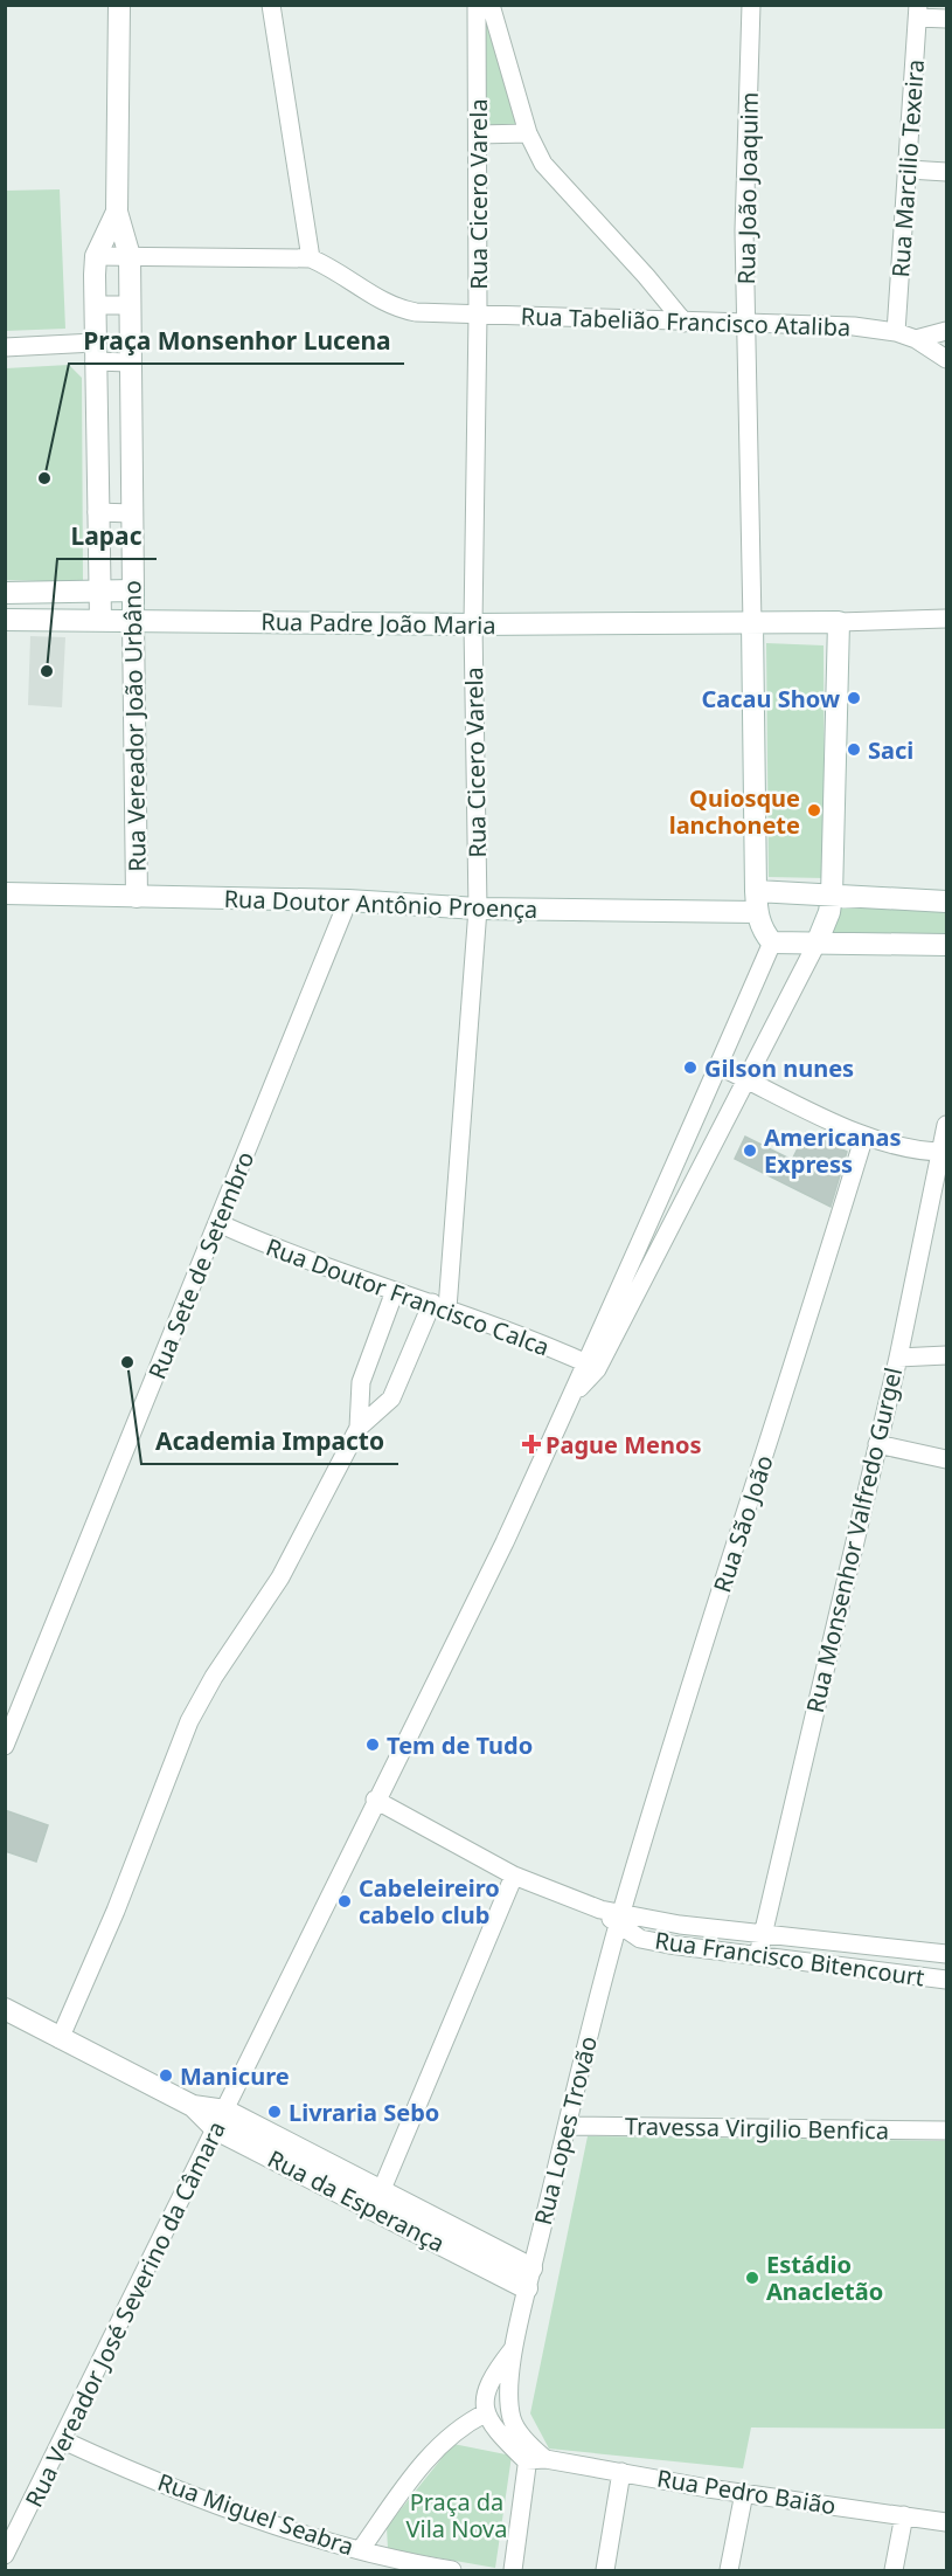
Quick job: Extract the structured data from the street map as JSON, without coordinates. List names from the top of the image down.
{
  "streets": {
    "main road": [
      "Rua Padre João Maria",
      "Rua Vereador João Urbâno",
      "Rua Doutor Antônio Proença",
      "Rua da Esperança"
    ],
    "street": [
      "Rua Marcilio Texeira",
      "Rua João Joaquim",
      "Rua Cicero Varela",
      "Rua Tabelião Francisco Ataliba",
      "Rua Sete de Setembro",
      "Rua Doutor Francisco Calca",
      "Rua São João",
      "Rua Monsenhor Valfredo Gurgel",
      "Rua Francisco Bitencourt",
      "Travessa Virgilio Benfica",
      "Rua Lopes Trovão",
      "Rua Vereador José Severino da Câmara",
      "Rua Pedro Baião",
      "Rua Miguel Seabra"
    ]
  },
  "crossings": [
    ["Rua Marcilio Texeira", "Rua Tabelião Francisco Ataliba"],
    ["Rua João Joaquim", "Rua Tabelião Francisco Ataliba"],
    ["Rua João Joaquim", "Rua Padre João Maria"],
    ["Rua Cicero Varela", "Rua Tabelião Francisco Ataliba"],
    ["Rua Cicero Varela", "Rua Padre João Maria"],
    ["Rua Cicero Varela", "Rua Doutor Antônio Proença"],
    ["Rua Cicero Varela", "Rua Doutor Francisco Calca"],
    ["Rua Tabelião Francisco Ataliba", "Rua Vereador João Urbâno"],
    ["Rua Padre João Maria", "Rua Vereador João Urbâno"],
    ["Rua Vereador João Urbâno", "Rua Doutor Antônio Proença"],
    ["Rua Doutor Antônio Proença", "Rua Sete de Setembro"],
    ["Rua Sete de Setembro", "Rua Doutor Francisco Calca"],
    ["Rua Doutor Francisco Calca", "Rua Vereador José Severino da Câmara"],
    ["Rua São João", "Rua Francisco Bitencourt"],
    ["Rua São João", "Rua Lopes Trovão"],
    ["Rua Monsenhor Valfredo Gurgel", "Rua Francisco Bitencourt"],
    ["Rua Francisco Bitencourt", "Rua Lopes Trovão"],
    ["Rua Francisco Bitencourt", "Rua Vereador José Severino da Câmara"],
    ["Travessa Virgilio Benfica", "Rua Lopes Trovão"],
    ["Rua Lopes Trovão", "Rua da Esperança"],
    ["Rua da Esperança", "Rua Vereador José Severino da Câmara"],
    ["Rua Vereador José Severino da Câmara", "Rua Miguel Seabra"]
  ],
  "parks": ["Praça da Vila Nova"],
  "places": {
    "other": [
      "Praça Monsenhor Lucena",
      "Lapac",
      "Cacau Show",
      "Saci",
      "Quiosque lanchonete",
      "Gilson nunes",
      "Americanas Express",
      "Academia Impacto",
      "Tem de Tudo",
      "Cabeleireiro cabelo club",
      "Manicure",
      "Livraria Sebo",
      "Estádio Anacletão"
    ],
    "health": ["Pague Menos"]
  }
}
